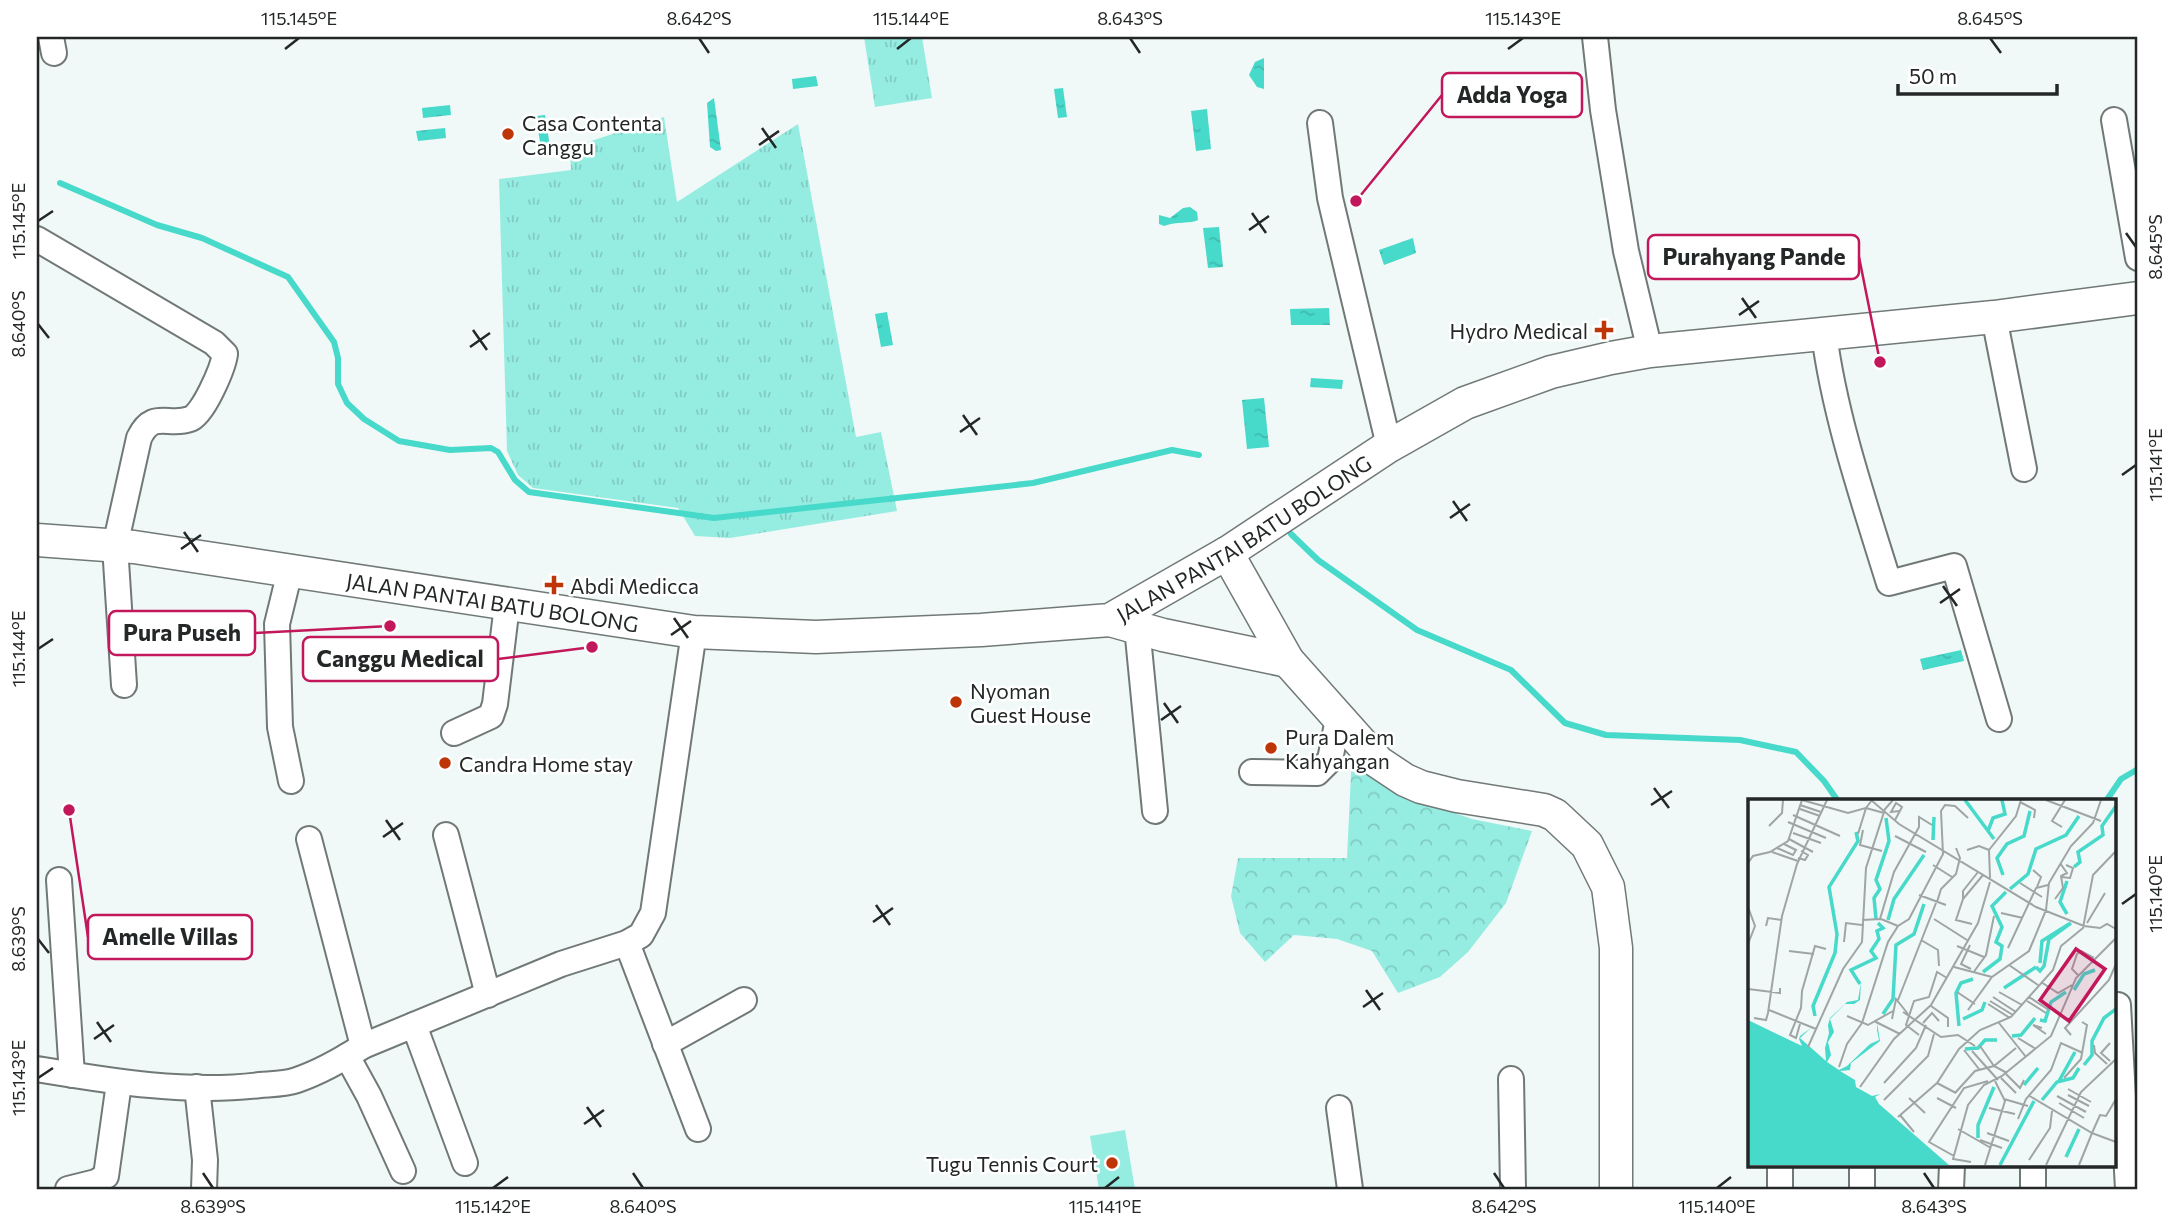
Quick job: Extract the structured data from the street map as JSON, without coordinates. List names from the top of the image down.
{
  "streets": {
    "street": ["JALAN PANTAI BATU BOLONG"]
  },
  "places": {
    "other": [
      "Casa Contenta Canggu",
      "Adda Yoga",
      "Purahyang Pande",
      "Pura Puseh",
      "Canggu Medical",
      "Nyoman Guest House",
      "Pura Dalem Kahyangan",
      "Candra Home stay",
      "Amelle Villas",
      "Tugu Tennis Court"
    ],
    "health": ["Hydro Medical", "Abdi Medicca"]
  },
  "scale_bar": "50 m",
  "coordinates": [
    "115.145°E",
    "8.642°S",
    "115.144°E",
    "8.643°S",
    "115.143°E",
    "8.645°S",
    "8.640°S",
    "115.141°E",
    "115.140°E",
    "8.639°S",
    "115.142°E"
  ]
}
